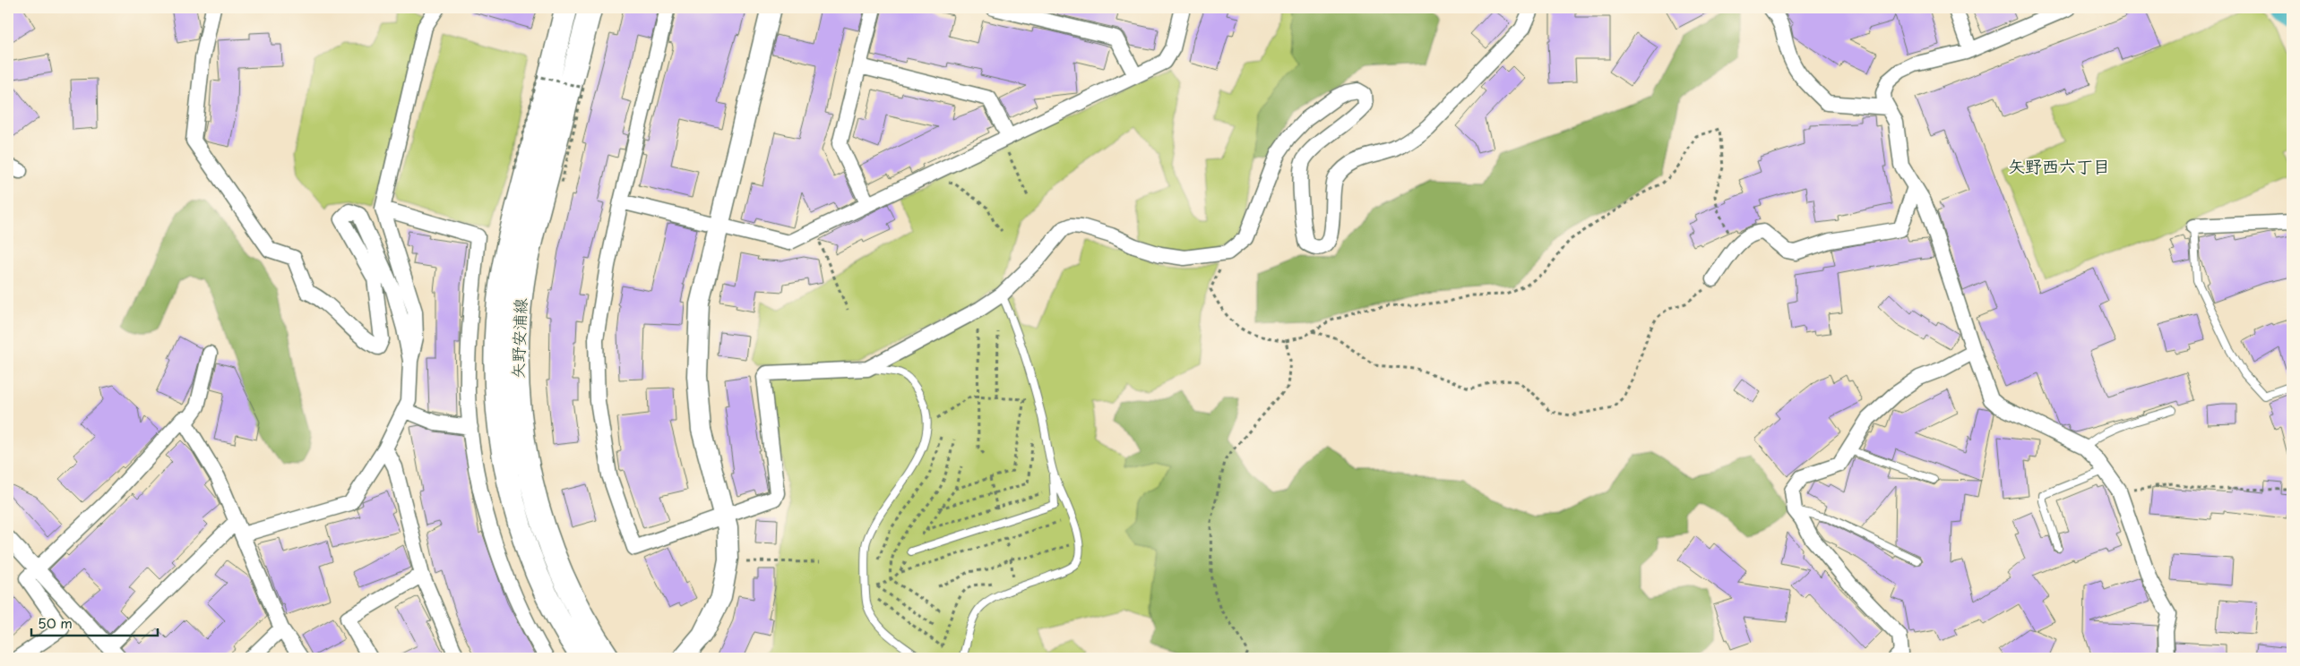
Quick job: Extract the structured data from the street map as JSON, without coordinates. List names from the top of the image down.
{
  "streets": {
    "main road": ["矢野安浦線"]
  },
  "districts": ["矢野西六丁目"],
  "scale_bar": "50 m"
}
